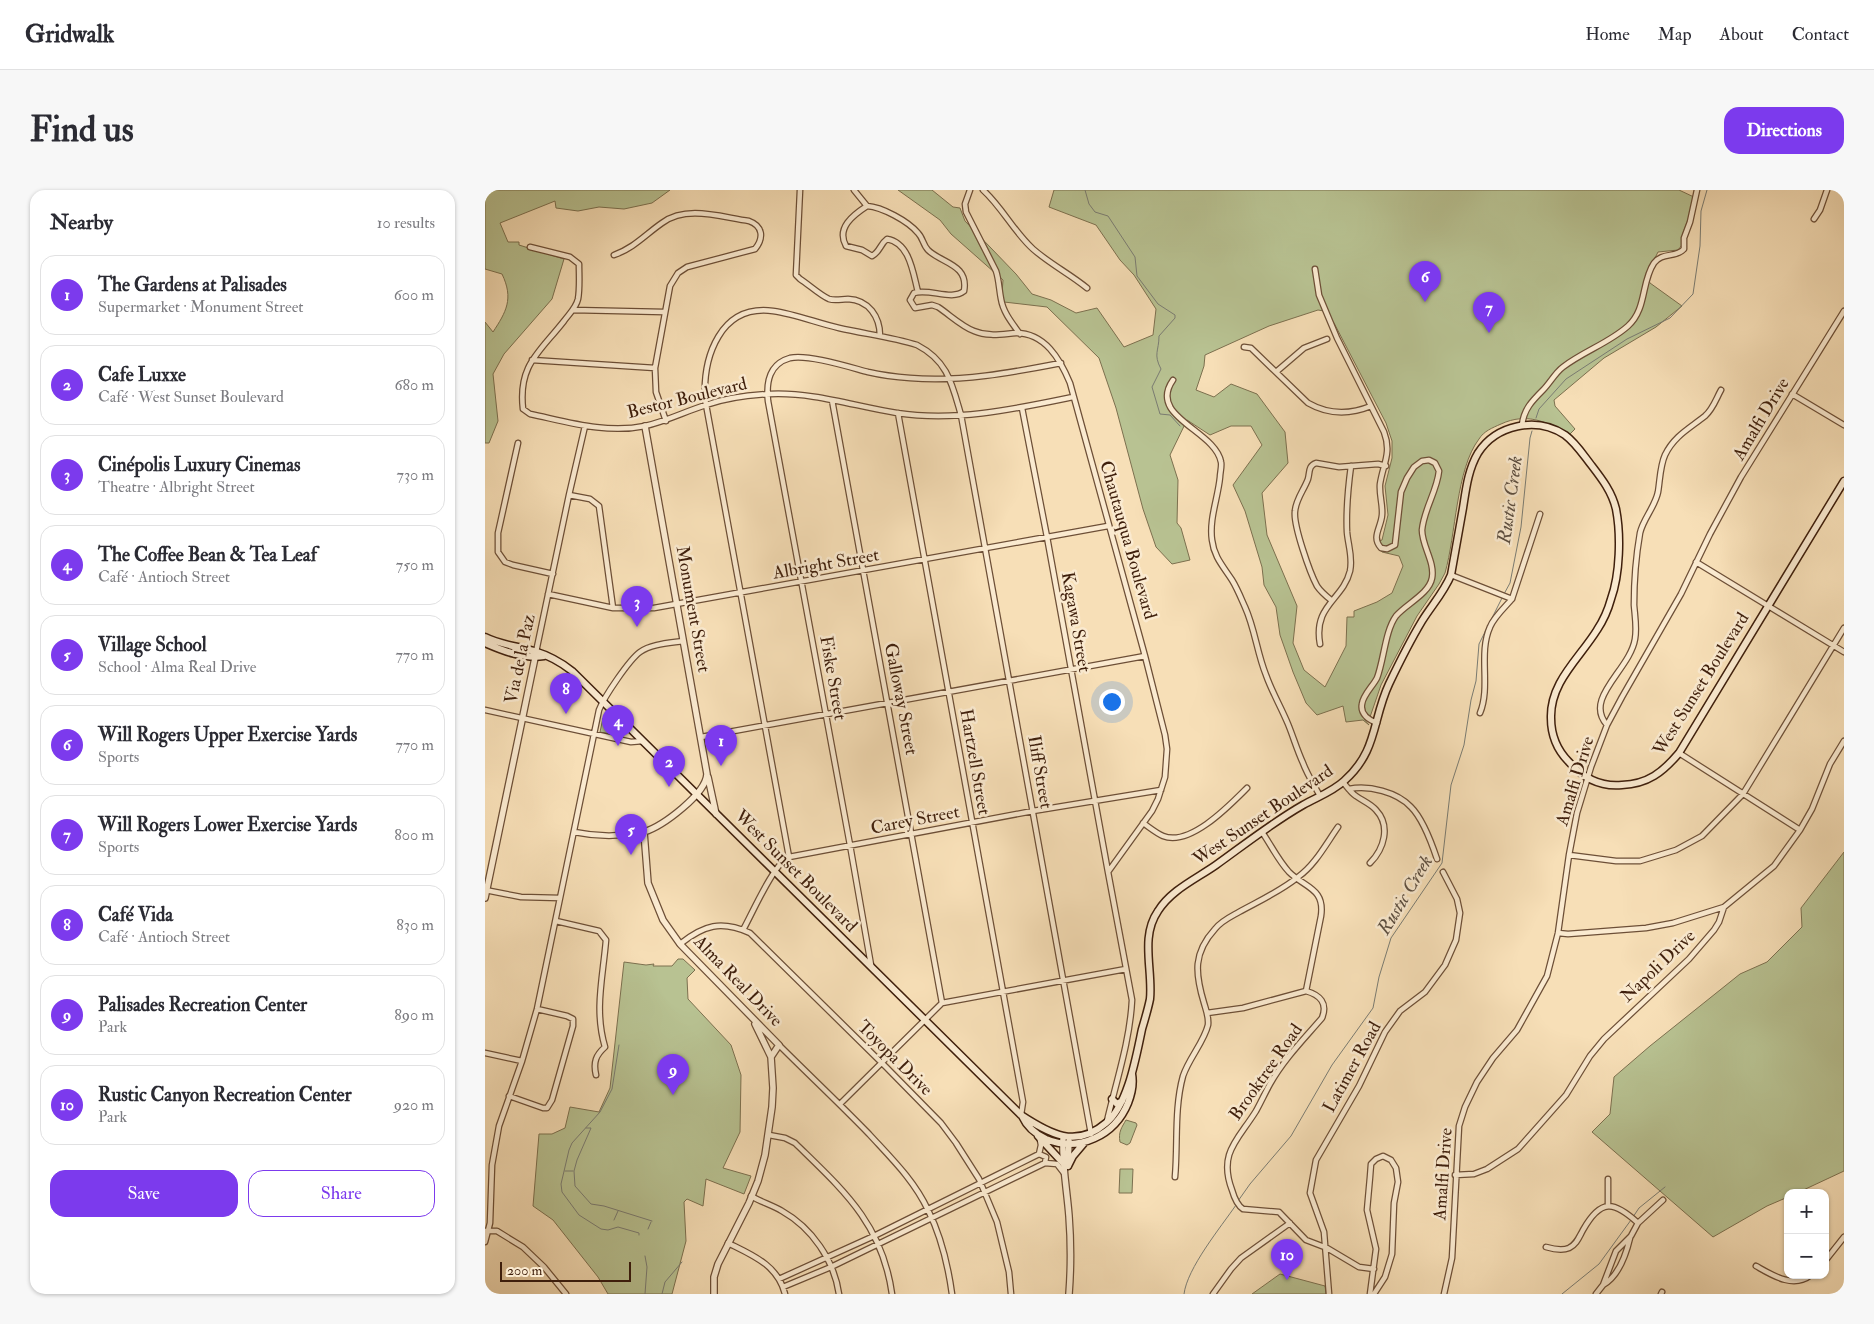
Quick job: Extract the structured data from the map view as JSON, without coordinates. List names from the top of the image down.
{
  "streets": {
    "main road": ["West Sunset Boulevard"],
    "street": [
      "Bestor Boulevard",
      "Amalfi Drive",
      "Chautauqua Boulevard",
      "Albright Street",
      "Monument Street",
      "Kagawa Street",
      "Via de la Paz",
      "Fiske Street",
      "Galloway Street",
      "Hartzell Street",
      "Iliff Street",
      "Carey Street",
      "Napoli Drive",
      "Alma Real Drive",
      "Toyopa Drive",
      "Latimer Road",
      "Brooktree Road"
    ]
  },
  "crossings": [
    ["Bestor Boulevard", "Chautauqua Boulevard"],
    ["Bestor Boulevard", "Monument Street"],
    ["Bestor Boulevard", "Kagawa Street"],
    ["Bestor Boulevard", "Via de la Paz"],
    ["Bestor Boulevard", "Fiske Street"],
    ["Bestor Boulevard", "Galloway Street"],
    ["Bestor Boulevard", "Hartzell Street"],
    ["Bestor Boulevard", "Iliff Street"],
    ["Amalfi Drive", "West Sunset Boulevard"],
    ["Amalfi Drive", "Napoli Drive"],
    ["Chautauqua Boulevard", "Albright Street"],
    ["Chautauqua Boulevard", "Kagawa Street"],
    ["Chautauqua Boulevard", "Carey Street"],
    ["Albright Street", "Monument Street"],
    ["Albright Street", "Kagawa Street"],
    ["Albright Street", "Via de la Paz"],
    ["Albright Street", "Fiske Street"],
    ["Albright Street", "Galloway Street"],
    ["Albright Street", "Hartzell Street"],
    ["Albright Street", "Iliff Street"],
    ["Monument Street", "West Sunset Boulevard"],
    ["Kagawa Street", "Carey Street"],
    ["Via de la Paz", "West Sunset Boulevard"],
    ["Fiske Street", "West Sunset Boulevard"],
    ["Fiske Street", "Carey Street"],
    ["West Sunset Boulevard", "Hartzell Street"],
    ["West Sunset Boulevard", "Iliff Street"],
    ["Galloway Street", "Carey Street"],
    ["Hartzell Street", "Carey Street"],
    ["Iliff Street", "Carey Street"],
    ["Alma Real Drive", "Toyopa Drive"],
    ["Latimer Road", "Brooktree Road"]
  ],
  "water": ["Rustic Creek"],
  "scale_bar": "200 m",
  "page": {
    "header": "Gridwalk",
    "nav": [
      "Home",
      "Map",
      "About",
      "Contact"
    ],
    "buttons": [
      "Directions",
      ["Save", "Share"]
    ],
    "title": "Find us",
    "heading": ["Nearby", "10 results"],
    "list": [
      {
        "mark": "1",
        "name": "The Gardens at Palisades",
        "note": "Supermarket · Monument Street",
        "value": "600 m"
      },
      {
        "mark": "2",
        "name": "Cafe Luxxe",
        "note": "Café · West Sunset Boulevard",
        "value": "680 m"
      },
      {
        "mark": "3",
        "name": "Cinépolis Luxury Cinemas",
        "note": "Theatre · Albright Street",
        "value": "730 m"
      },
      {
        "mark": "4",
        "name": "The Coffee Bean & Tea Leaf",
        "note": "Café · Antioch Street",
        "value": "750 m"
      },
      {
        "mark": "5",
        "name": "Village School",
        "note": "School · Alma Real Drive",
        "value": "770 m"
      },
      {
        "mark": "6",
        "name": "Will Rogers Upper Exercise Yards",
        "note": "Sports",
        "value": "770 m"
      },
      {
        "mark": "7",
        "name": "Will Rogers Lower Exercise Yards",
        "note": "Sports",
        "value": "800 m"
      },
      {
        "mark": "8",
        "name": "Café Vida",
        "note": "Café · Antioch Street",
        "value": "830 m"
      },
      {
        "mark": "9",
        "name": "Palisades Recreation Center",
        "note": "Park",
        "value": "890 m"
      },
      {
        "mark": "10",
        "name": "Rustic Canyon Recreation Center",
        "note": "Park",
        "value": "920 m"
      }
    ],
    "pins": [
      "6",
      "7",
      "3",
      "8",
      "4",
      "1",
      "2",
      "5",
      "9",
      "10"
    ],
    "map_buttons": ["+", "−"],
    "scale": "200 m"
  }
}
